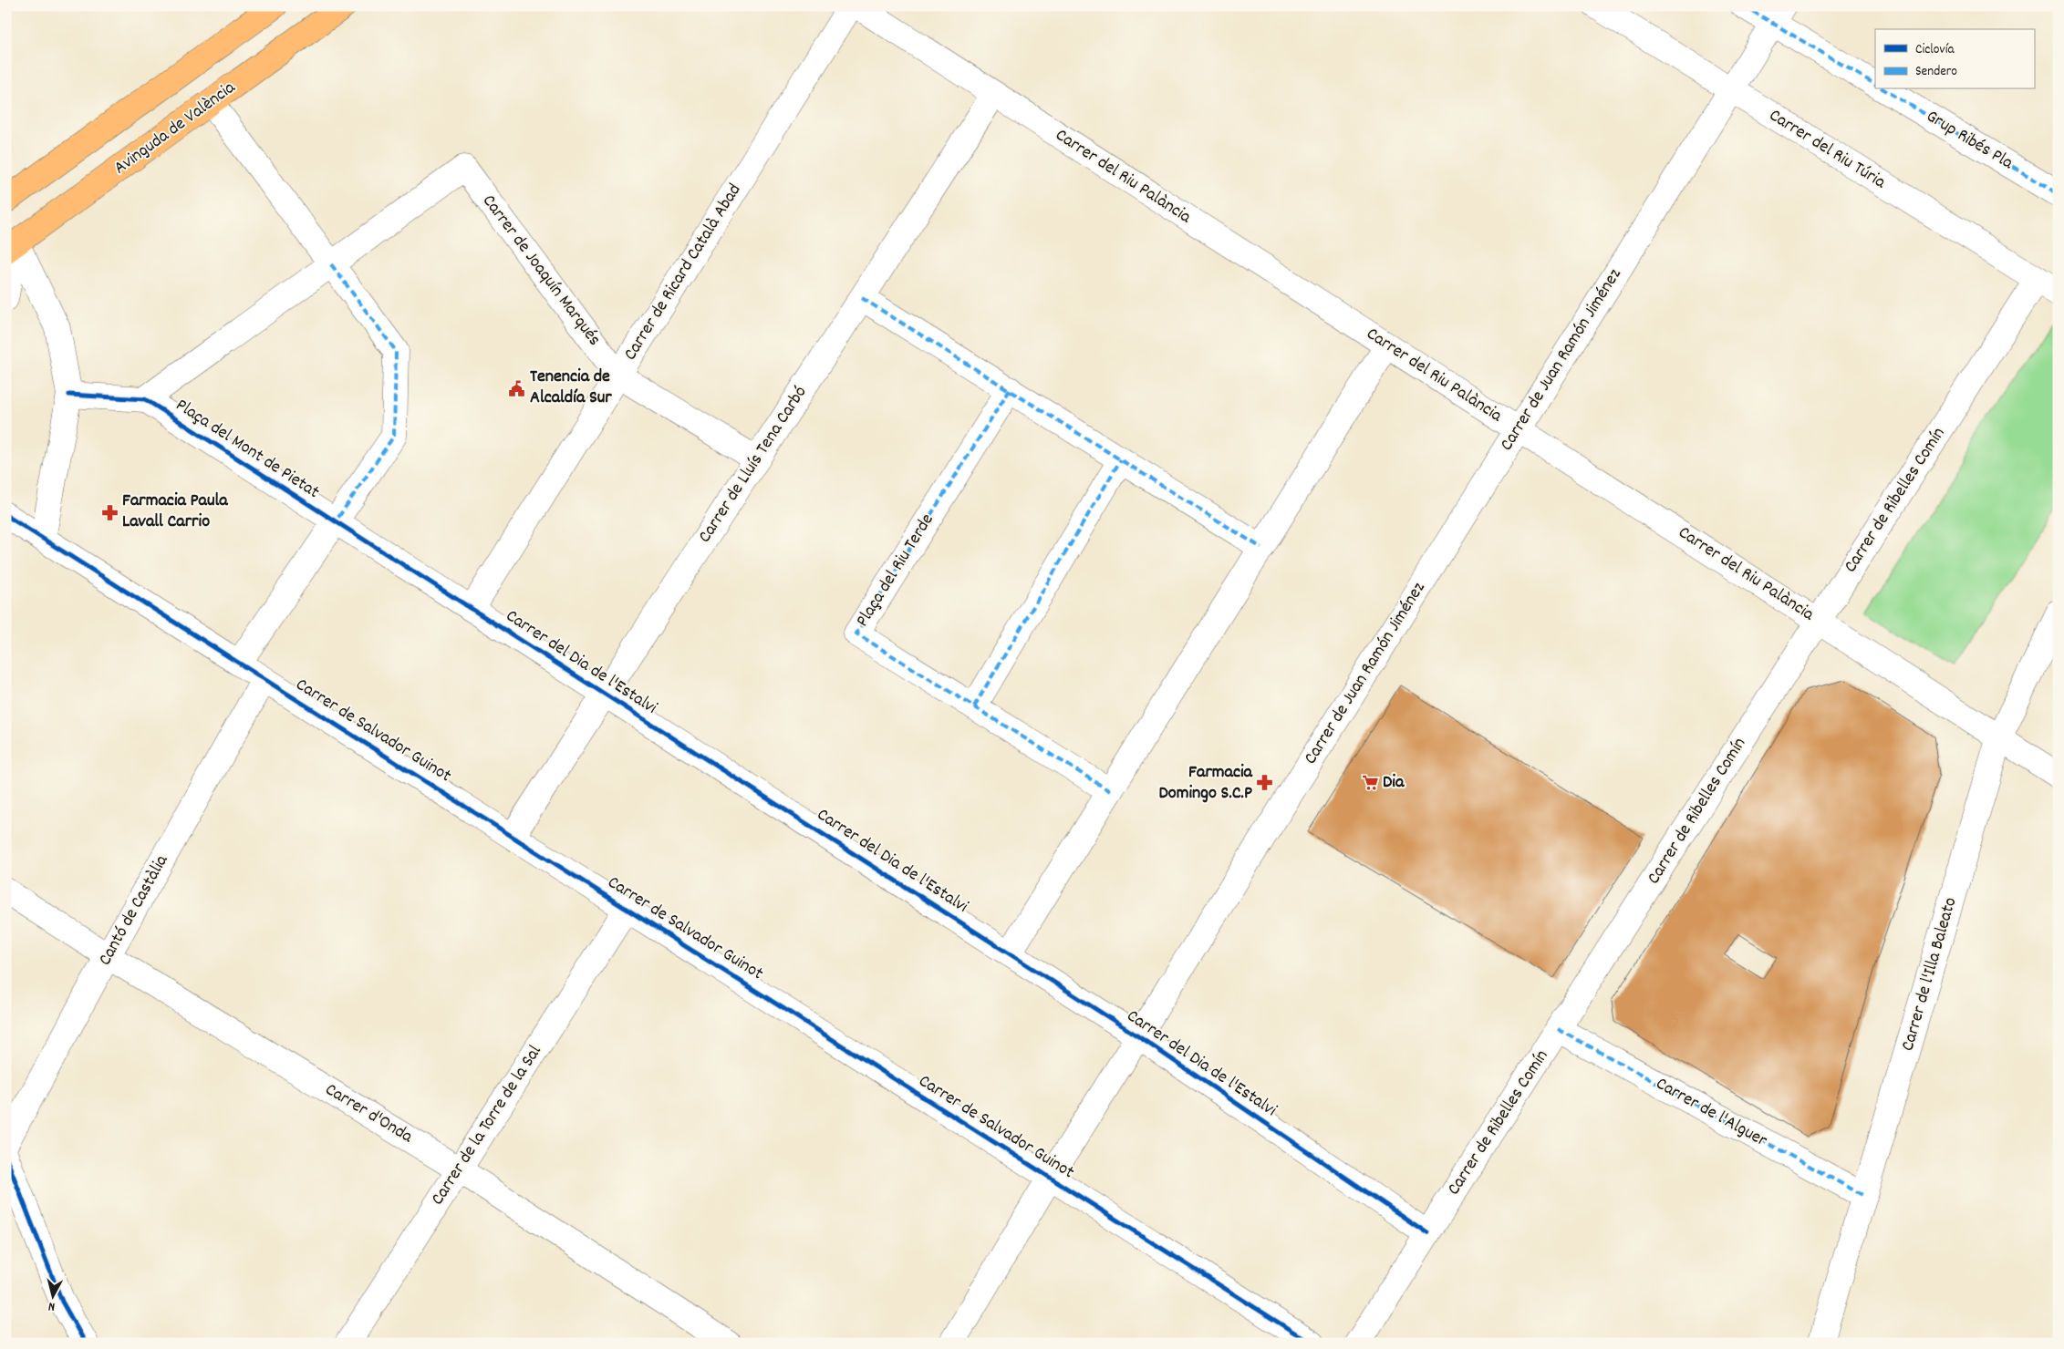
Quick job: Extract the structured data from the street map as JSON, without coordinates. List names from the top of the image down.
{
  "streets": {
    "main road": ["Avinguda de València"],
    "street": [
      "Grup Ribés Pla",
      "Carrer del Riu Túria",
      "Carrer del Riu Palància",
      "Carrer de Joaquín Marqués",
      "Carrer de Ricard Català Abad",
      "Carrer de Juan Ramón Jiménez",
      "Plaça del Mont de Pietat",
      "Carrer de Lluís Tena Carbó",
      "Carrer de Ribelles Comín",
      "Plaça del Riu Terde",
      "Carrer del Dia de l'Estalvi",
      "Carrer de Salvador Guinot",
      "Cantó de Castàlia",
      "Carrer de l'Illa Baleato",
      "Carrer de l'Alguer",
      "Carrer d'Onda",
      "Carrer de la Torre de la Sal"
    ]
  },
  "crossings": [
    ["Carrer del Riu Túria", "Carrer de Juan Ramón Jiménez"],
    ["Carrer del Riu Túria", "Carrer de Ribelles Comín"],
    ["Carrer del Riu Palància", "Carrer de Juan Ramón Jiménez"],
    ["Carrer del Riu Palància", "Carrer de Lluís Tena Carbó"],
    ["Carrer del Riu Palància", "Carrer de Ribelles Comín"],
    ["Carrer del Riu Palància", "Carrer de l'Illa Baleato"],
    ["Carrer de Joaquín Marqués", "Carrer de Ricard Català Abad"],
    ["Carrer de Joaquín Marqués", "Plaça del Mont de Pietat"],
    ["Carrer de Joaquín Marqués", "Carrer de Lluís Tena Carbó"],
    ["Carrer de Ricard Català Abad", "Carrer del Dia de l'Estalvi"],
    ["Carrer de Juan Ramón Jiménez", "Carrer del Dia de l'Estalvi"],
    ["Carrer de Juan Ramón Jiménez", "Carrer de Salvador Guinot"],
    ["Plaça del Mont de Pietat", "Carrer del Dia de l'Estalvi"],
    ["Carrer de Lluís Tena Carbó", "Carrer del Dia de l'Estalvi"],
    ["Carrer de Lluís Tena Carbó", "Carrer de Salvador Guinot"],
    ["Carrer de Ribelles Comín", "Carrer del Dia de l'Estalvi"],
    ["Carrer de Ribelles Comín", "Carrer de l'Alguer"],
    ["Carrer de Salvador Guinot", "Cantó de Castàlia"],
    ["Carrer de Salvador Guinot", "Carrer de la Torre de la Sal"],
    ["Cantó de Castàlia", "Carrer d'Onda"],
    ["Carrer de l'Illa Baleato", "Carrer de l'Alguer"],
    ["Carrer d'Onda", "Carrer de la Torre de la Sal"]
  ],
  "places": {
    "public building": ["Tenencia de Alcaldía Sur"],
    "pharmacy": ["Farmacia Paula Lavall Carrio", "Farmacia Domingo S.C.P"],
    "supermarket": ["Dia"]
  },
  "legend": ["Ciclovía", "Sendero"],
  "north": "bottom"
}
